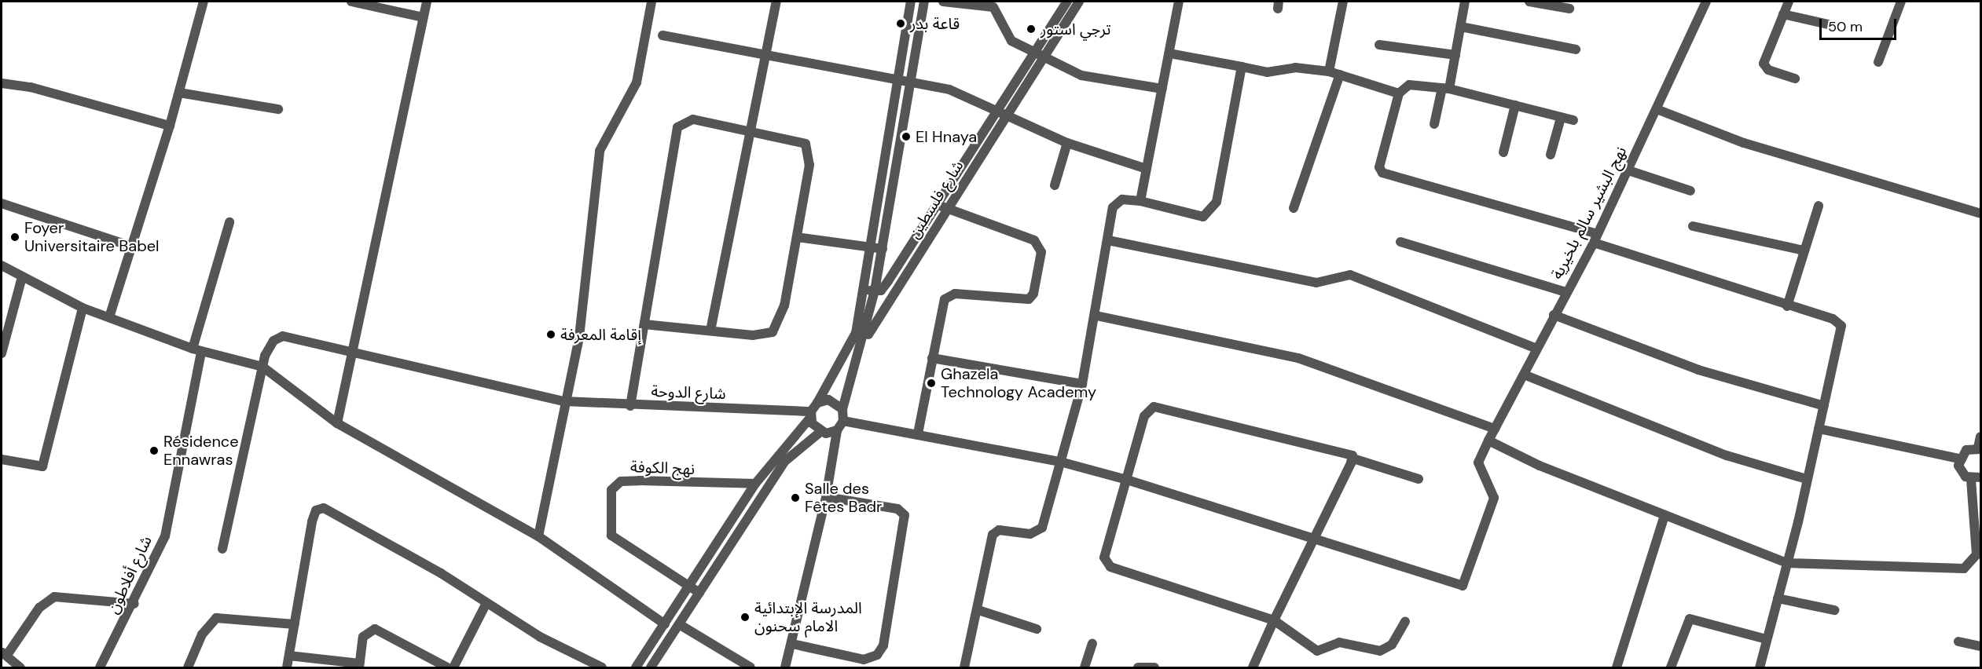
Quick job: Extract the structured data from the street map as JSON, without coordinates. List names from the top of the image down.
{
  "streets": {
    "street": [
      "شارع فلسطين",
      "نهج البشير سالم بلخيرية",
      "شارع الدوحة",
      "نهج الكوفة",
      "شارع أفلاطون"
    ]
  },
  "places": [
    "قاعة بدر",
    "ترجي استور",
    "El Hnaya",
    "Foyer Universitaire Babel",
    "إقامة المعرفة",
    "Ghazela Technology Academy",
    "Résidence Ennawras",
    "Salle des Fêtes Badr",
    "المدرسة الإبتدائية الامام سحنون"
  ],
  "scale_bar": "50 m"
}
